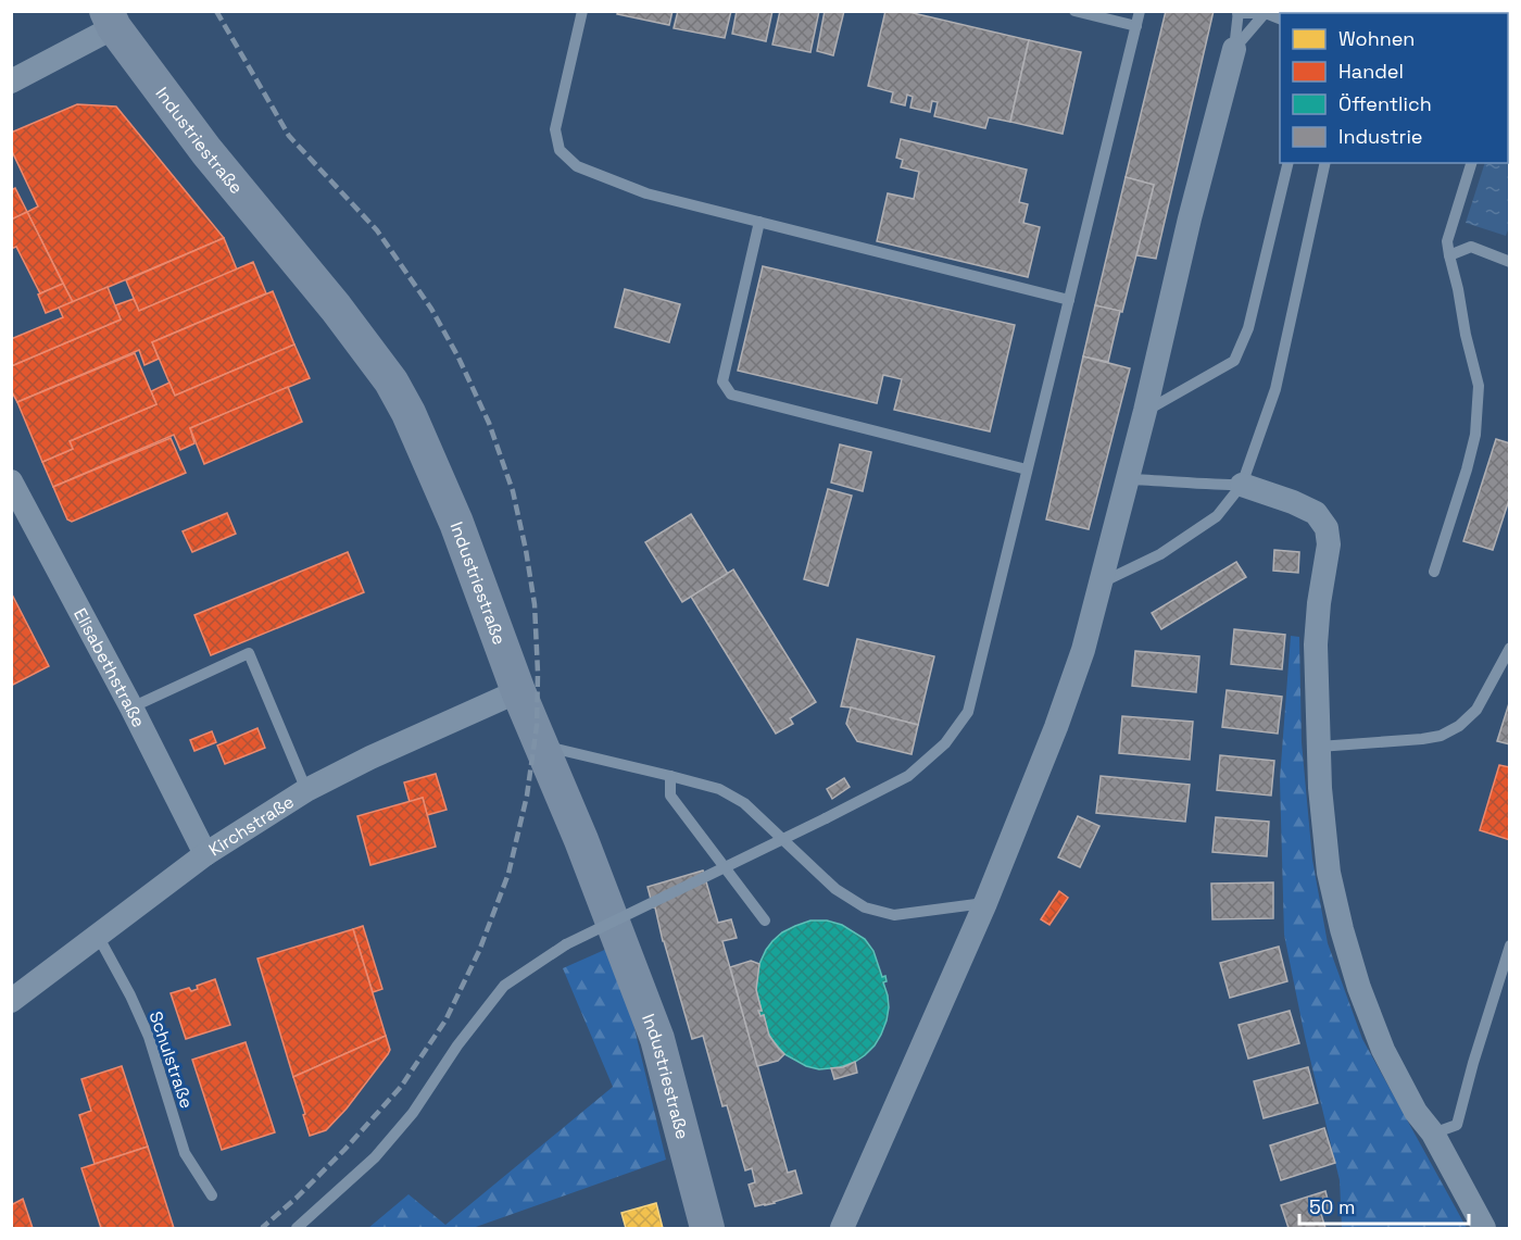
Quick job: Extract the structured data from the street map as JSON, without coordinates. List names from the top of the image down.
{
  "streets": {
    "main road": ["Industriestraße"],
    "street": ["Elisabethstraße", "Kirchstraße"],
    "lane": ["Schulstraße"]
  },
  "crossings": [
    ["Industriestraße", "Kirchstraße"],
    ["Elisabethstraße", "Kirchstraße"],
    ["Kirchstraße", "Schulstraße"]
  ],
  "legend": [
    "Wohnen",
    "Handel",
    "Öffentlich",
    "Industrie"
  ],
  "scale_bar": "50 m"
}
